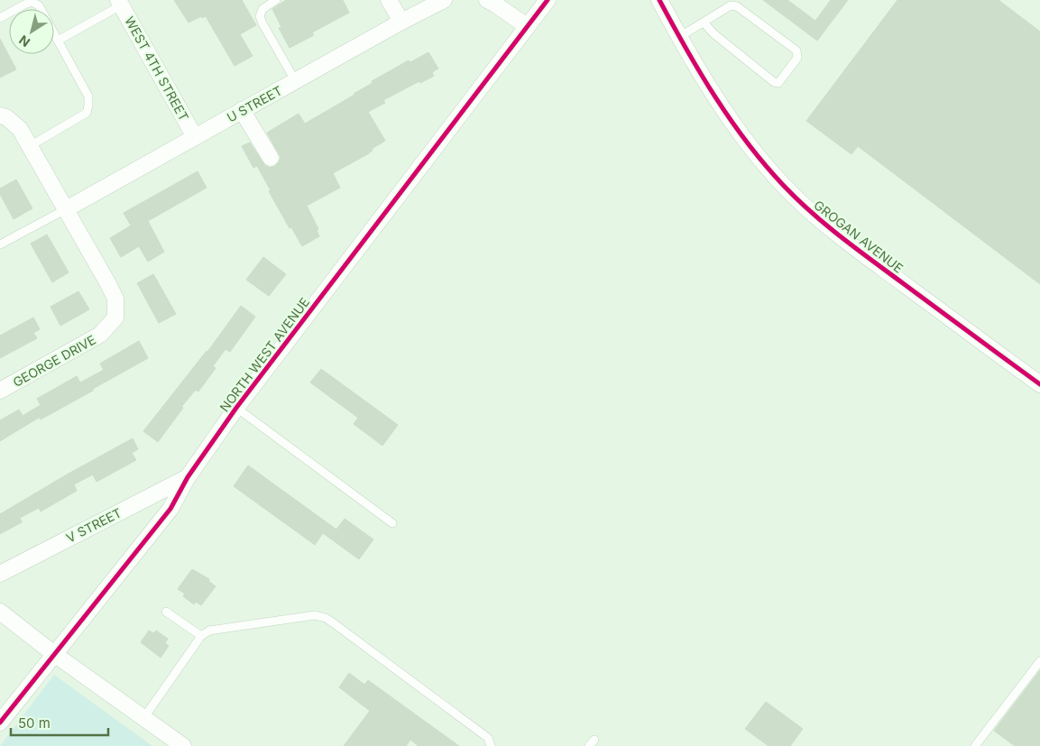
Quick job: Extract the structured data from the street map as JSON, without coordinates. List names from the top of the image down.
{
  "streets": {
    "street": [
      "WEST 4TH STREET",
      "U STREET",
      "GROGAN AVENUE",
      "NORTH WEST AVENUE",
      "GEORGE DRIVE",
      "V STREET"
    ]
  },
  "crossings": [
    ["WEST 4TH STREET", "U STREET"],
    ["U STREET", "GEORGE DRIVE"],
    ["NORTH WEST AVENUE", "V STREET"]
  ],
  "scale_bar": "50 m",
  "north": "bottom left"
}
